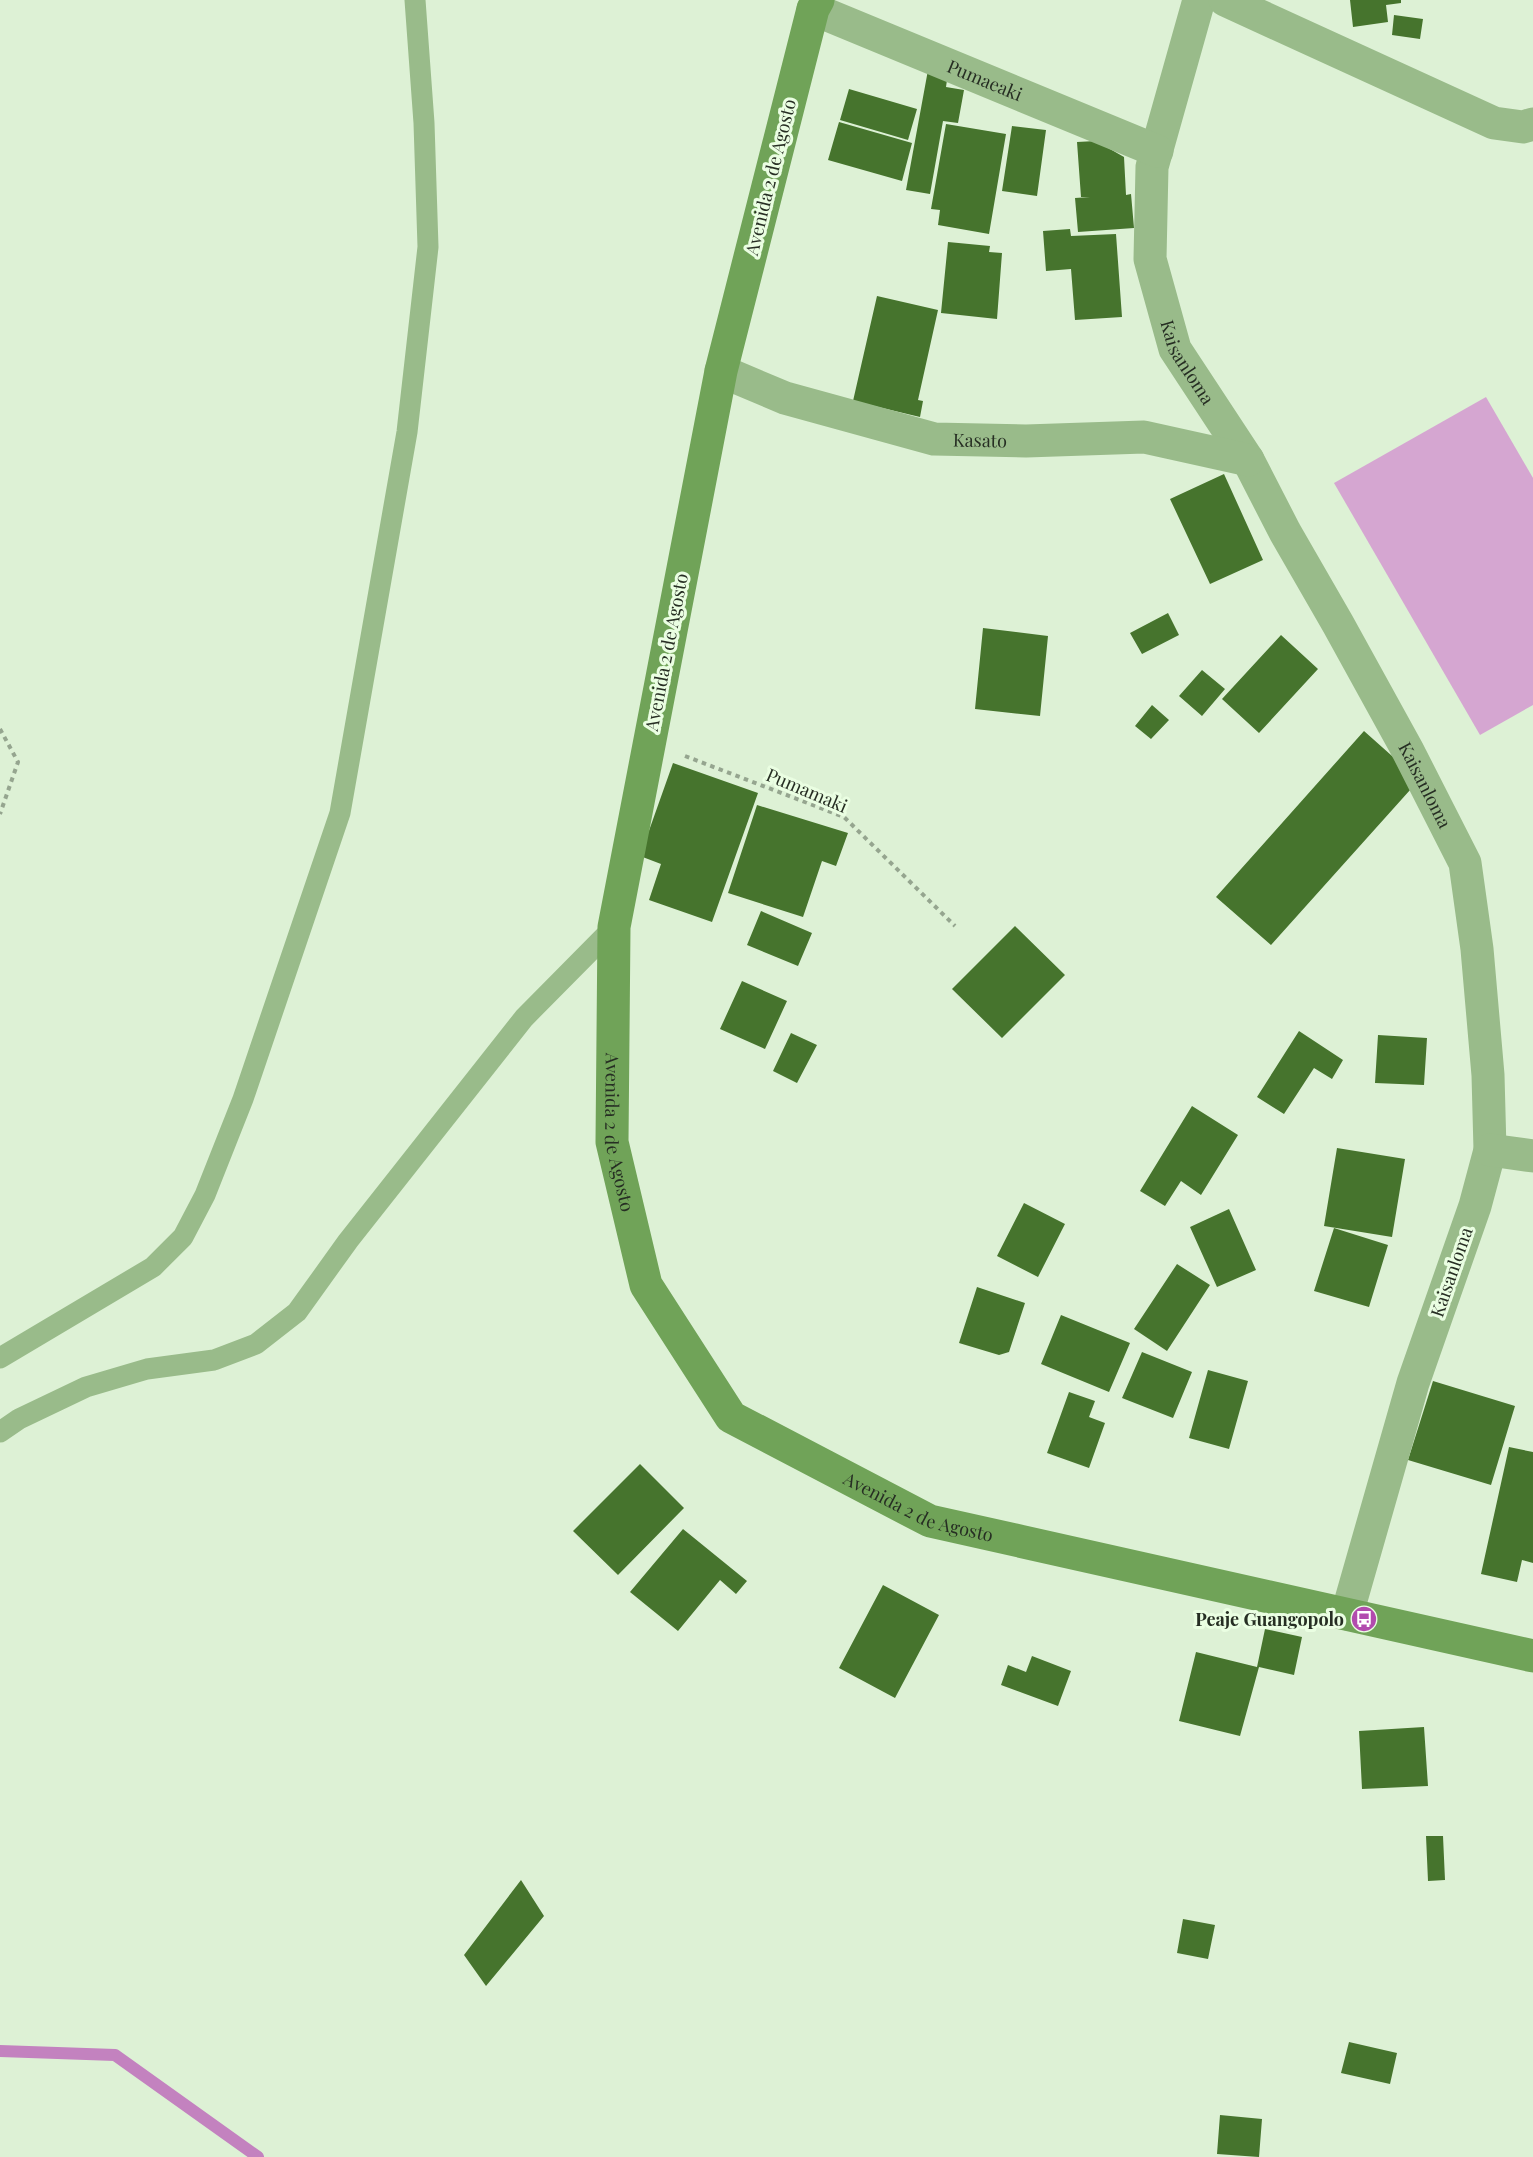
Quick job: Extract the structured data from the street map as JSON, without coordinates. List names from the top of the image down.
{
  "streets": {
    "main road": ["Avenida 2 de Agosto"],
    "street": ["Pumaeaki", "Kaisanloma", "Kasato"],
    "path": ["Pumamaki"]
  },
  "crossings": [
    ["Pumaeaki", "Avenida 2 de Agosto"],
    ["Pumaeaki", "Kaisanloma"],
    ["Avenida 2 de Agosto", "Kaisanloma"],
    ["Avenida 2 de Agosto", "Kasato"],
    ["Avenida 2 de Agosto", "Pumamaki"],
    ["Kaisanloma", "Kasato"]
  ],
  "places": {
    "bus stop": ["Peaje Guangopolo"]
  }
}
